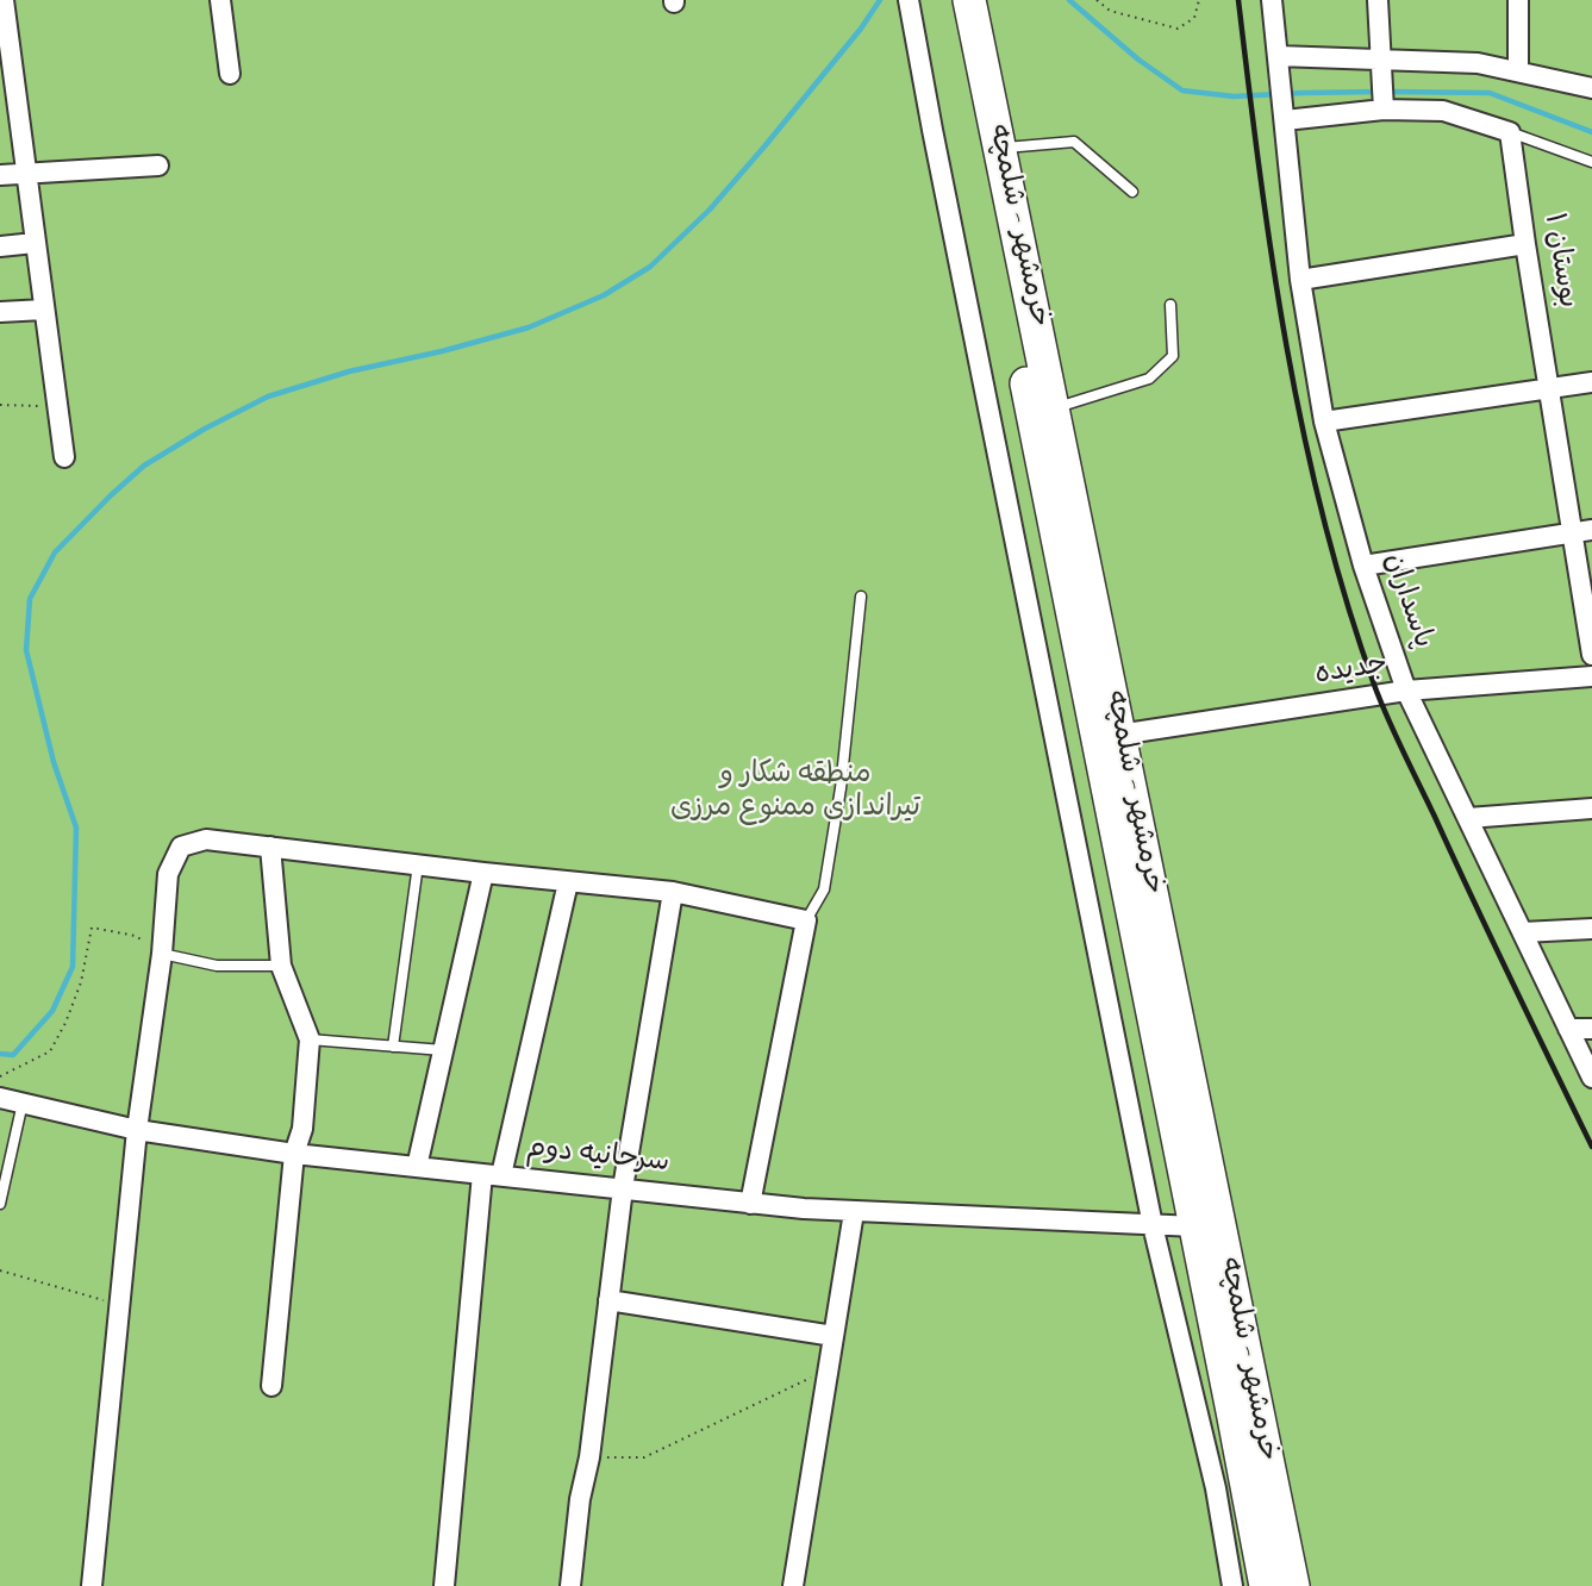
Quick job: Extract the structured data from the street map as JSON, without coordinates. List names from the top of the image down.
{
  "streets": {
    "highway": ["خرمشهر - شلمچه"],
    "street": [
      "بوستان ۱",
      "پاسداران",
      "جدیده",
      "سرحانیه دوم"
    ]
  },
  "crossings": [
    ["خرمشهر - شلمچه", "جدیده"],
    ["خرمشهر - شلمچه", "سرحانیه دوم"],
    ["پاسداران", "جدیده"]
  ],
  "parks": ["منطقه شکار و تیراندازی ممنوع مرزی"]
}
